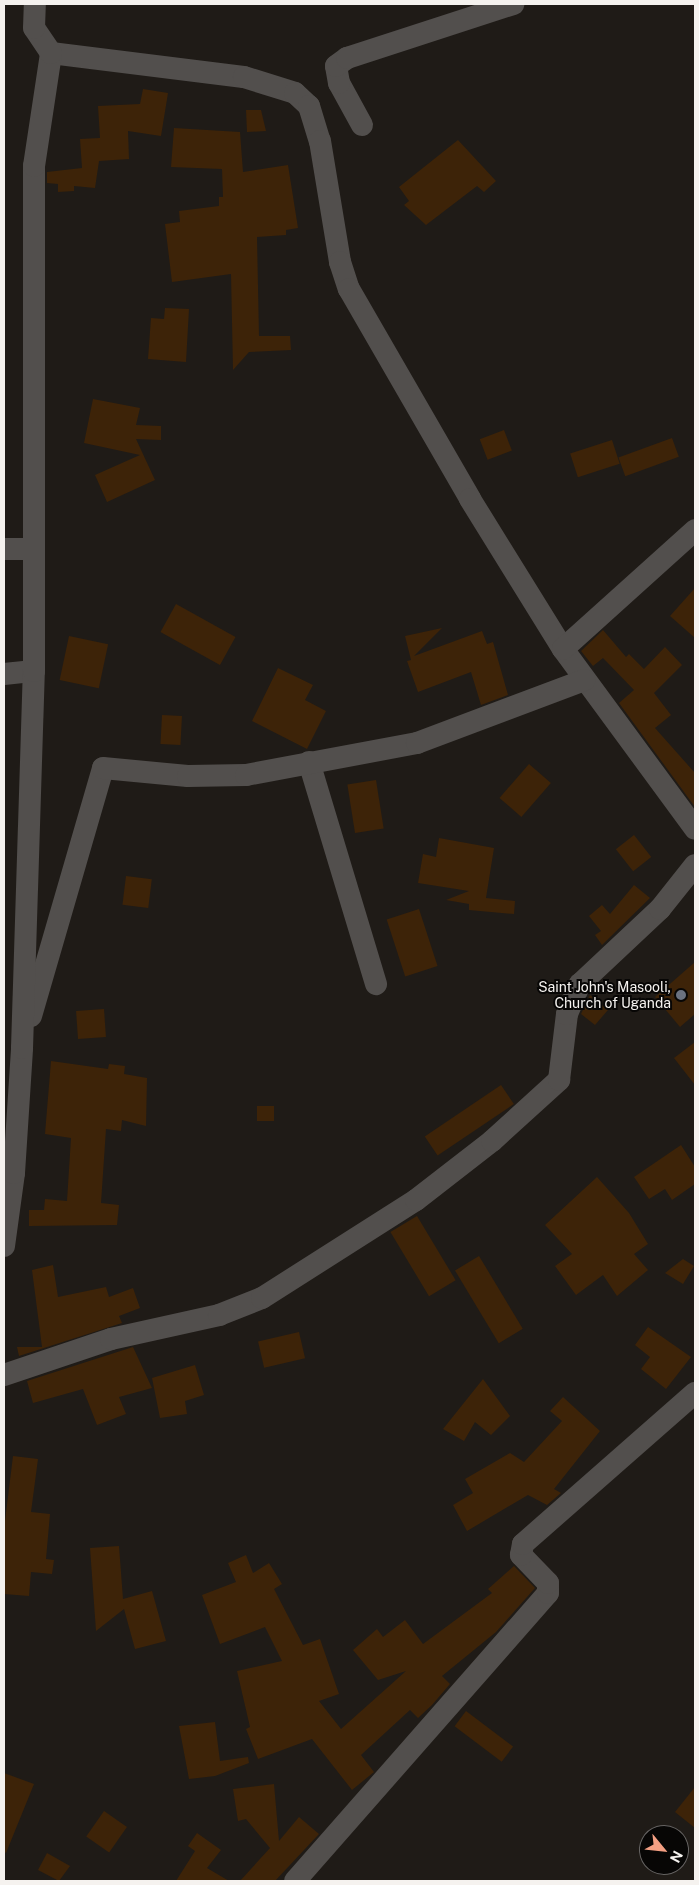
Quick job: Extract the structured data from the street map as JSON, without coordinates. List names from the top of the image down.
{
  "places": ["Saint John's Masooli, Church of Uganda"],
  "north": "bottom right"
}
